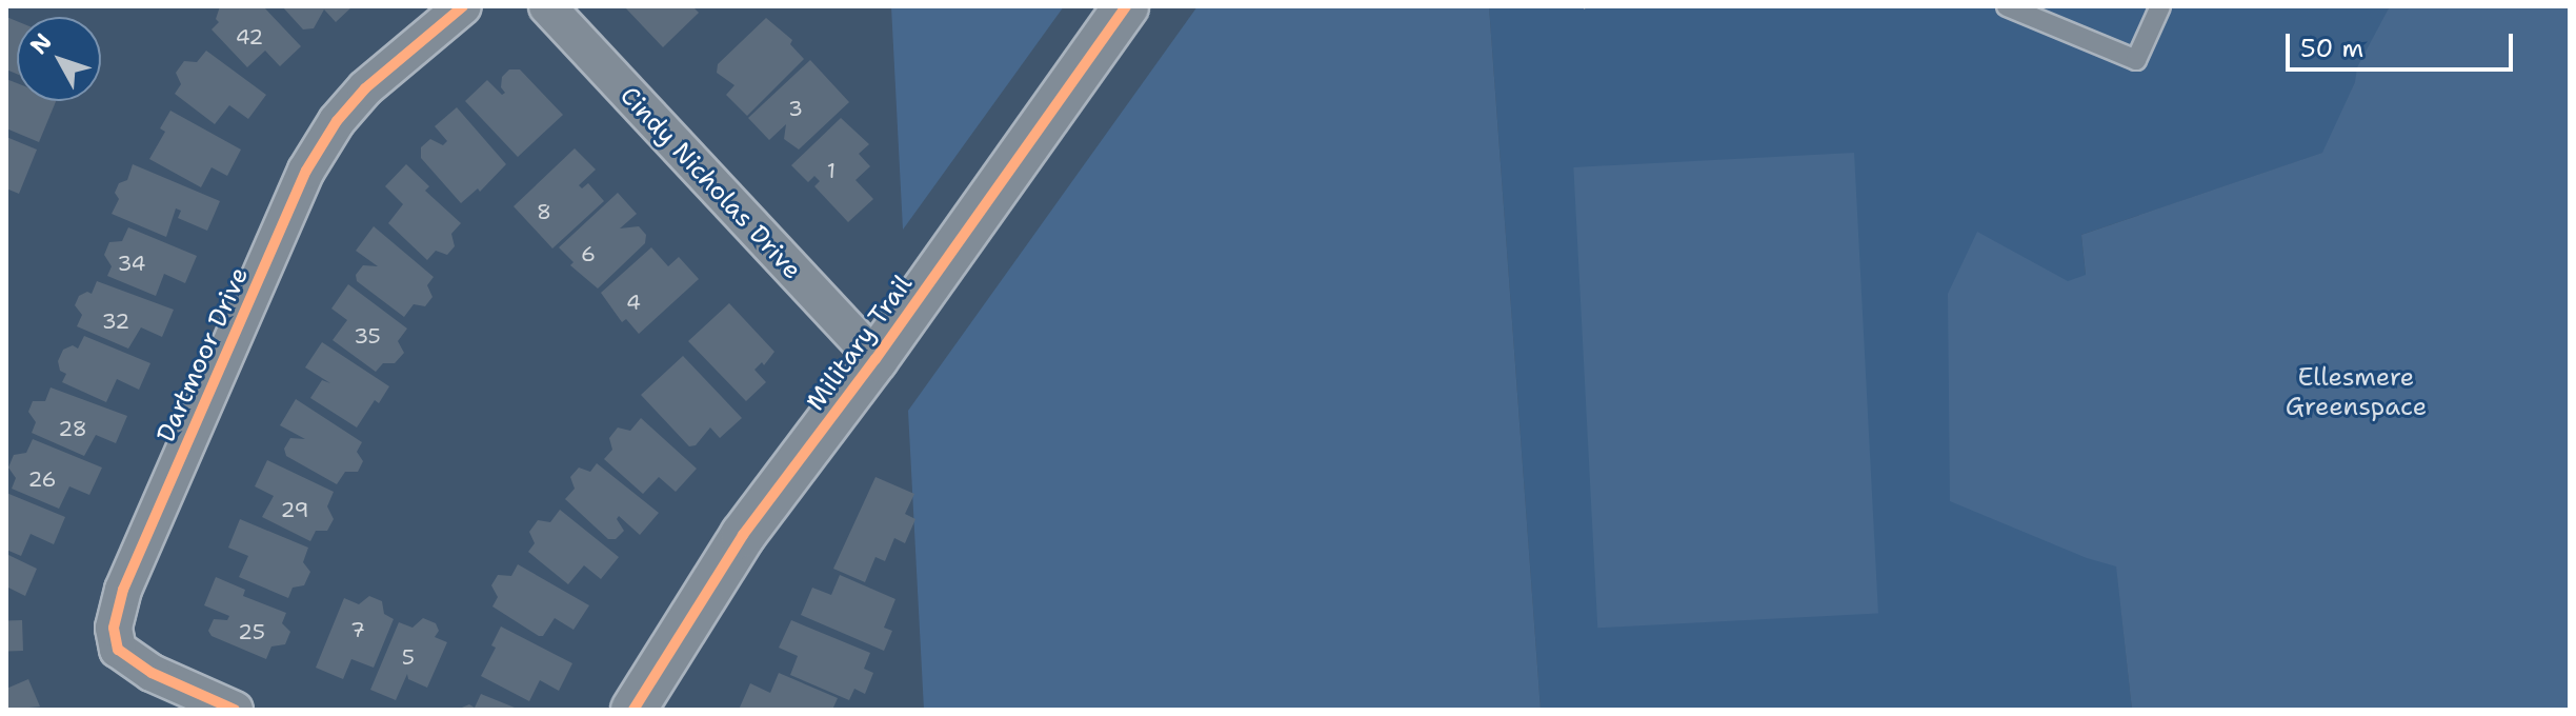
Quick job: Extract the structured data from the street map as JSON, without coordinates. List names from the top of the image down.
{
  "streets": {
    "street": ["Cindy Nicholas Drive", "Military Trail", "Dartmoor Drive"]
  },
  "crossings": [
    ["Cindy Nicholas Drive", "Military Trail"]
  ],
  "parks": ["Ellesmere Greenspace"],
  "house_numbers": [
    "42",
    "3",
    "1",
    "8",
    "6",
    "34",
    "4",
    "32",
    "35",
    "28",
    "26",
    "29",
    "7",
    "25",
    "5"
  ],
  "scale_bar": "50 m",
  "north": "top left"
}
